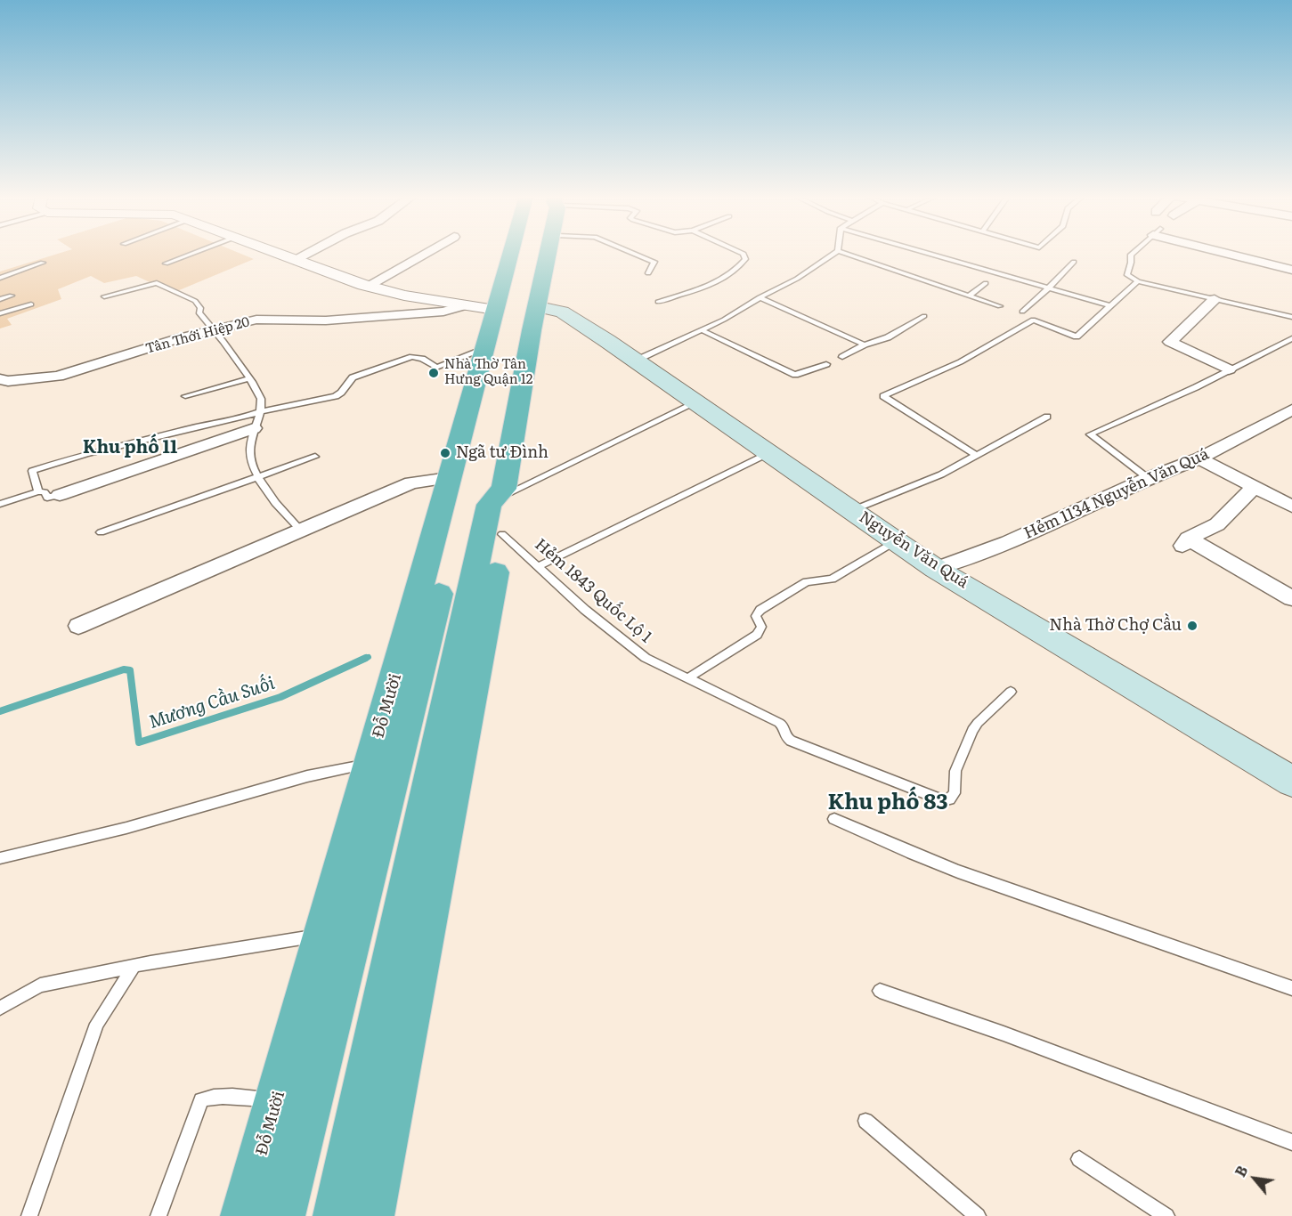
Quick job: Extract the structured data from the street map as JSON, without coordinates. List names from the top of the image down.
{
  "streets": {
    "highway": ["Đỗ Mười"],
    "main road": ["Nguyễn Văn Quá"],
    "street": ["Tân Thới Hiệp 20", "Hẻm 1134 Nguyễn Văn Quá"],
    "lane": ["Hẻm 1843 Quốc Lộ 1"]
  },
  "crossings": [
    ["Hẻm 1134 Nguyễn Văn Quá", "Nguyễn Văn Quá"]
  ],
  "districts": ["Khu phố 11", "Khu phố 83"],
  "water": ["Mương Cầu Suối"],
  "places": ["Nhà Thờ Tân Hưng Quận 12", "Ngã tư Đình", "Nhà Thờ Chợ Cầu"],
  "north": "top left"
}
